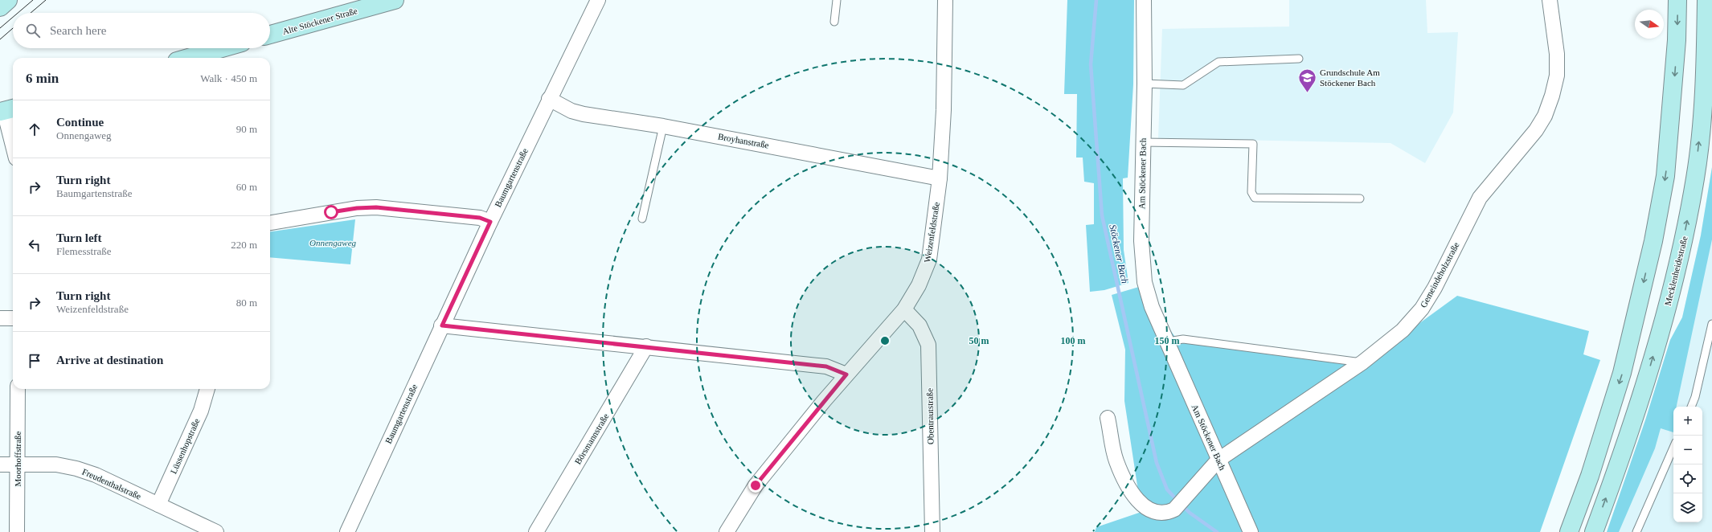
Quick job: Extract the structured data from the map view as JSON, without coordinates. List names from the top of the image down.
{
  "streets": {
    "main road": ["Alte Stöckener Straße", "Mecklenheidestraße"],
    "street": [
      "Broyhanstraße",
      "Am Stöckener Bach",
      "Baumgartenstraße",
      "Weizenfeldstraße",
      "Gemeindeholzstraße",
      "Obentrautstraße",
      "Börsmannstraße",
      "Lüssenhopstraße",
      "Moorhoffstraße",
      "Freudenthalstraße"
    ]
  },
  "crossings": [
    ["Broyhanstraße", "Baumgartenstraße"],
    ["Broyhanstraße", "Weizenfeldstraße"],
    ["Am Stöckener Bach", "Gemeindeholzstraße"],
    ["Weizenfeldstraße", "Obentrautstraße"],
    ["Lüssenhopstraße", "Freudenthalstraße"],
    ["Moorhoffstraße", "Freudenthalstraße"]
  ],
  "water": ["Stöckener Bach"],
  "parks": ["Onnengaweg"],
  "places": {
    "school or university": ["Grundschule Am Stöckener Bach"]
  },
  "north": "right",
  "page": {
    "search": "Search here",
    "heading": ["6 min", "Walk · 450 m"],
    "list": [
      ["Continue", "Onnengaweg", "90 m"],
      ["Turn right", "Baumgartenstraße", "60 m"],
      ["Turn left", "Flemesstraße", "220 m"],
      ["Turn right", "Weizenfeldstraße", "80 m"],
      "Arrive at destination"
    ],
    "map_buttons": ["+", "−"]
  },
  "rings": ["50 m", "100 m", "150 m"]
}
